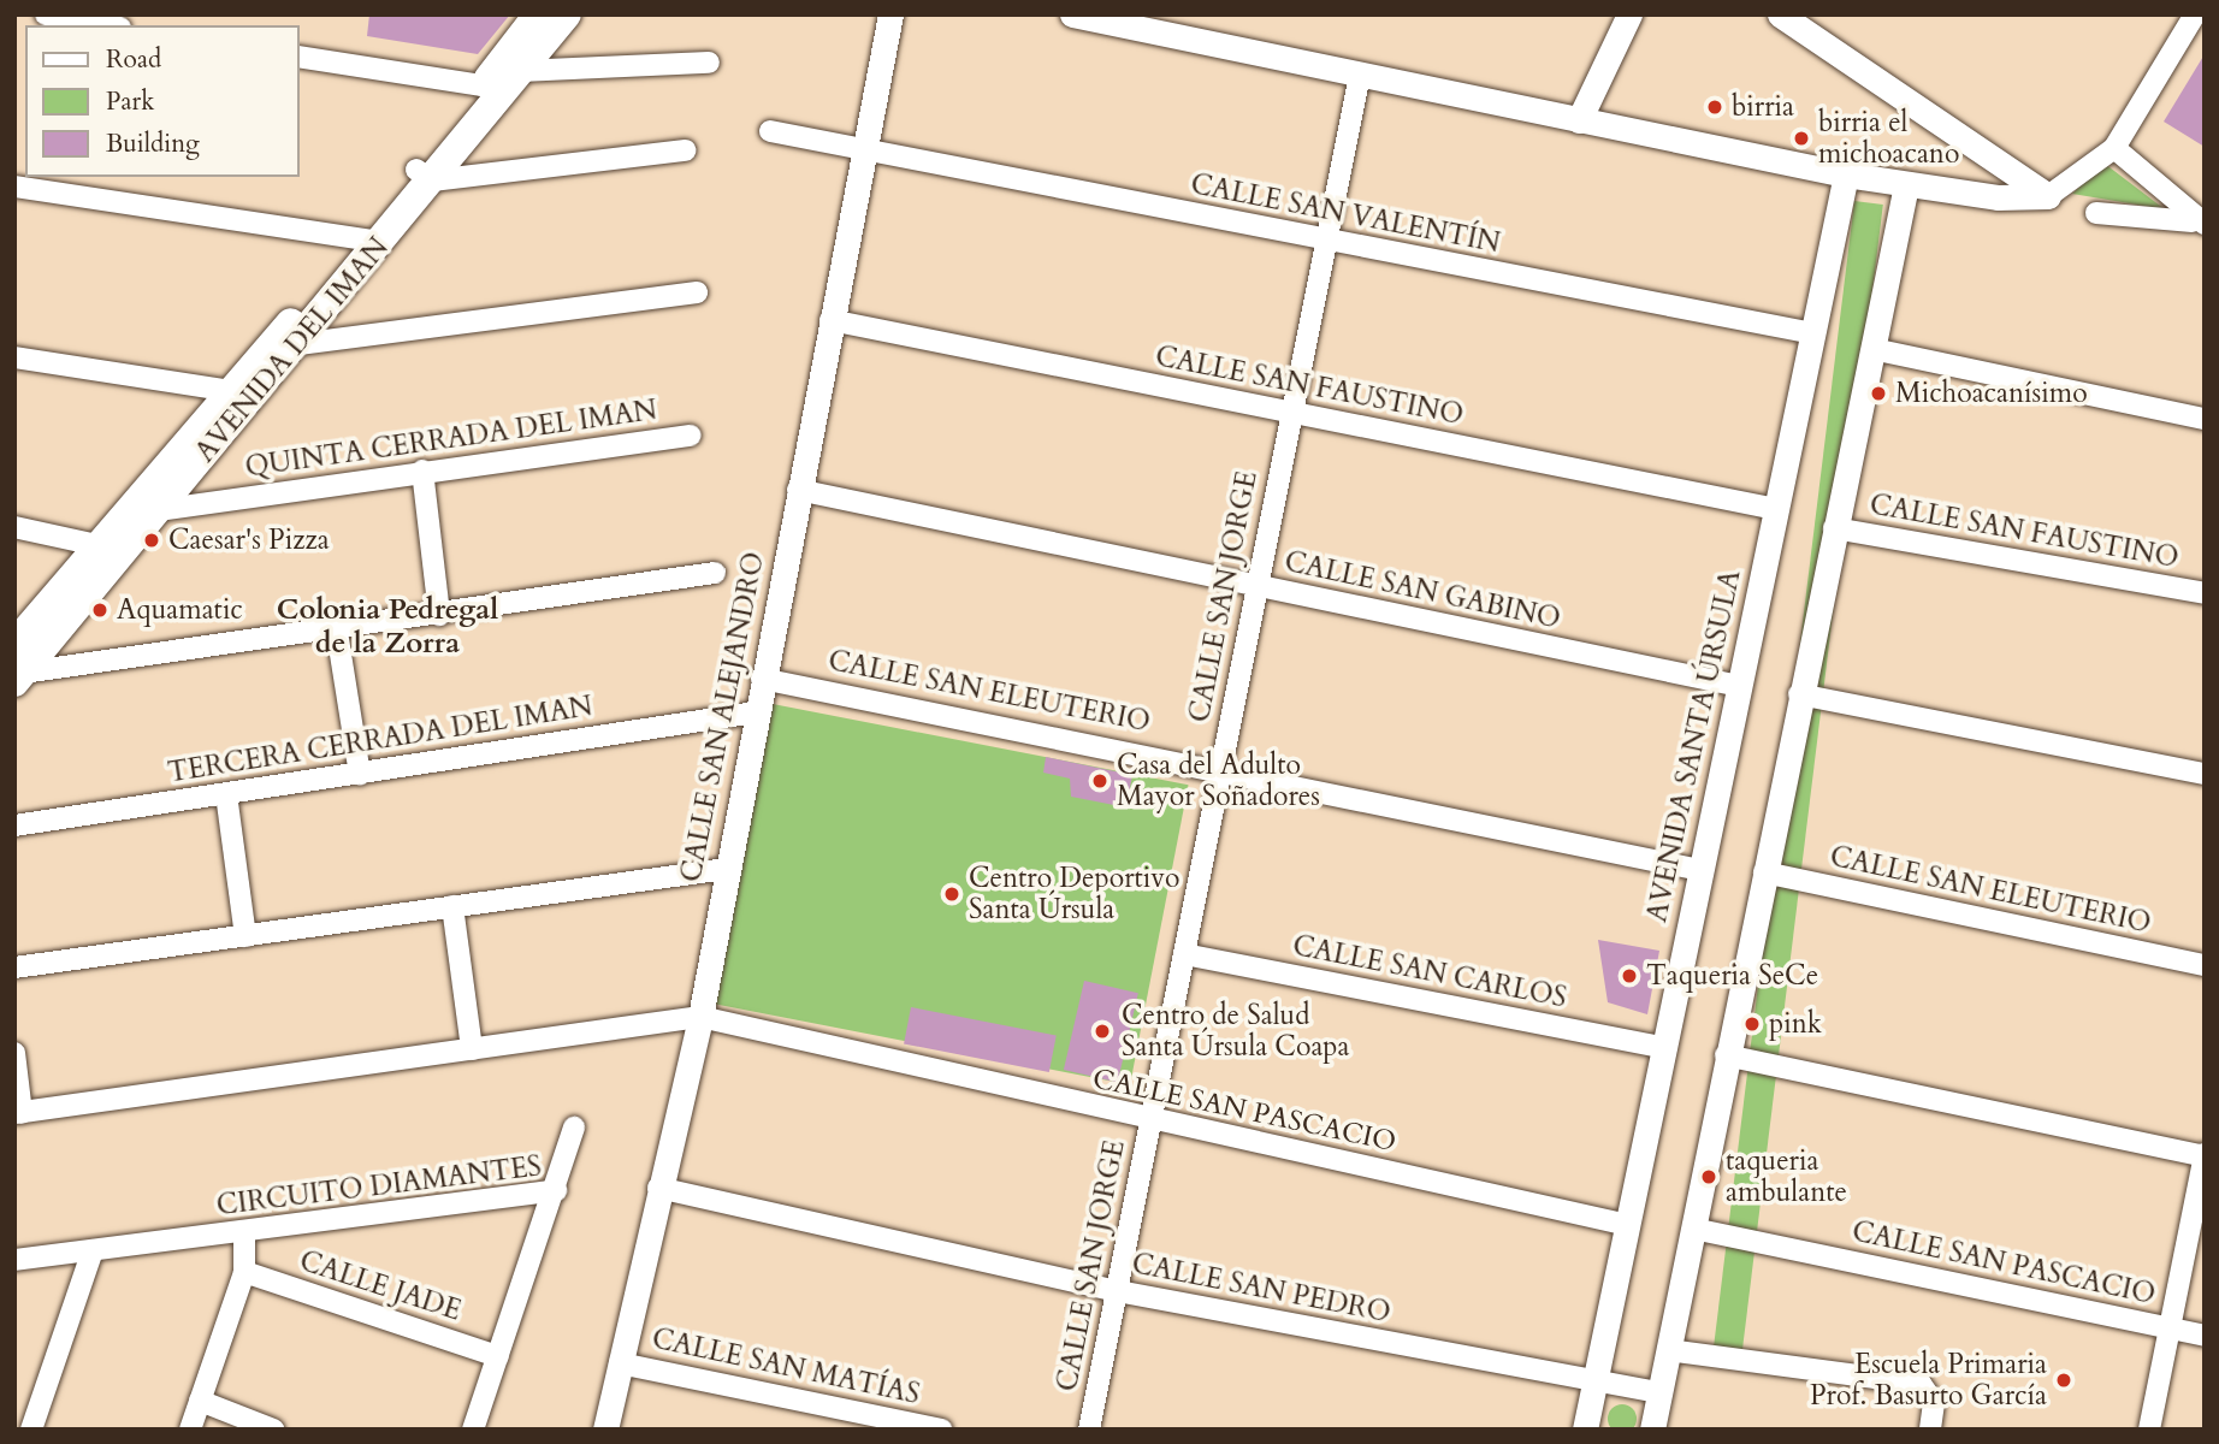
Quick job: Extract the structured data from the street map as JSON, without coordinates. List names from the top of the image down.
{
  "streets": {
    "main road": ["AVENIDA DEL IMAN"],
    "street": [
      "CALLE SAN VALENTÍN",
      "CALLE SAN FAUSTINO",
      "QUINTA CERRADA DEL IMAN",
      "CALLE SAN GABINO",
      "CALLE SAN JORGE",
      "CALLE SAN ELEUTERIO",
      "CALLE SAN ALEJANDRO",
      "TERCERA CERRADA DEL IMAN",
      "AVENIDA SANTA ÚRSULA",
      "CALLE SAN CARLOS",
      "CALLE SAN PASCACIO",
      "CIRCUITO DIAMANTES",
      "CALLE JADE",
      "CALLE SAN PEDRO",
      "CALLE SAN MATÍAS"
    ]
  },
  "crossings": [
    ["CALLE SAN VALENTÍN", "CALLE SAN JORGE"],
    ["CALLE SAN VALENTÍN", "CALLE SAN ALEJANDRO"],
    ["CALLE SAN VALENTÍN", "AVENIDA SANTA ÚRSULA"],
    ["AVENIDA DEL IMAN", "QUINTA CERRADA DEL IMAN"],
    ["CALLE SAN FAUSTINO", "CALLE SAN JORGE"],
    ["CALLE SAN FAUSTINO", "CALLE SAN ALEJANDRO"],
    ["CALLE SAN FAUSTINO", "AVENIDA SANTA ÚRSULA"],
    ["CALLE SAN GABINO", "CALLE SAN JORGE"],
    ["CALLE SAN GABINO", "CALLE SAN ALEJANDRO"],
    ["CALLE SAN GABINO", "AVENIDA SANTA ÚRSULA"],
    ["CALLE SAN JORGE", "CALLE SAN ELEUTERIO"],
    ["CALLE SAN JORGE", "CALLE SAN CARLOS"],
    ["CALLE SAN JORGE", "CALLE SAN PASCACIO"],
    ["CALLE SAN JORGE", "CALLE SAN PEDRO"],
    ["CALLE SAN ELEUTERIO", "CALLE SAN ALEJANDRO"],
    ["CALLE SAN ELEUTERIO", "AVENIDA SANTA ÚRSULA"],
    ["CALLE SAN ALEJANDRO", "TERCERA CERRADA DEL IMAN"],
    ["CALLE SAN ALEJANDRO", "CALLE SAN PASCACIO"],
    ["CALLE SAN ALEJANDRO", "CALLE SAN PEDRO"],
    ["CALLE SAN ALEJANDRO", "CALLE SAN MATÍAS"],
    ["AVENIDA SANTA ÚRSULA", "CALLE SAN CARLOS"],
    ["AVENIDA SANTA ÚRSULA", "CALLE SAN PASCACIO"],
    ["AVENIDA SANTA ÚRSULA", "CALLE SAN PEDRO"],
    ["CIRCUITO DIAMANTES", "CALLE JADE"]
  ],
  "districts": ["Colonia Pedregal de la Zorra"],
  "places": [
    "birria",
    "birria el michoacano",
    "Michoacanísimo",
    "Caesar's Pizza",
    "Aquamatic",
    "Casa del Adulto Mayor Soñadores",
    "Centro Deportivo Santa Úrsula",
    "Taqueria SeCe",
    "pink",
    "Centro de Salud Santa Úrsula Coapa",
    "taqueria ambulante",
    "Escuela Primaria Prof. Basurto García"
  ],
  "legend": ["Road", "Park", "Building"]
}
